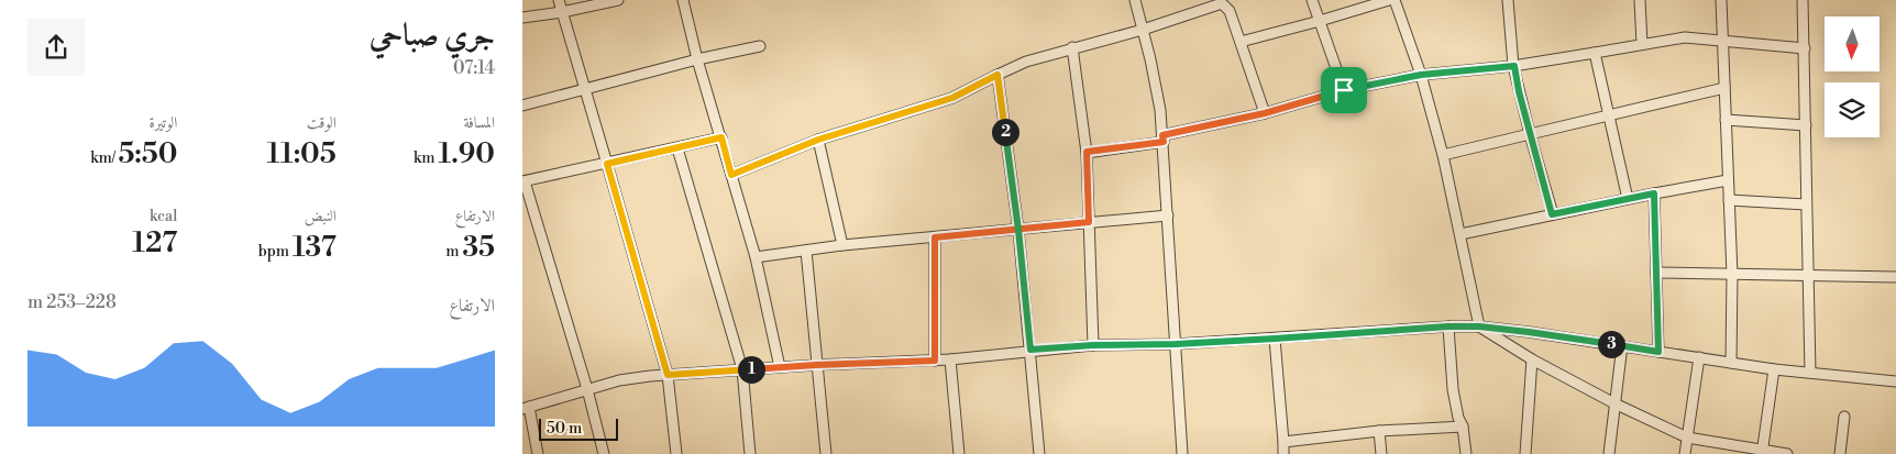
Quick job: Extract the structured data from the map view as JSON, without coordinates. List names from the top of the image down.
{
  "scale_bar": "50 m",
  "north": "bottom",
  "page": {
    "heading": ["جري صباحي", "07:14"],
    "stats": [
      ["المسافة", "1.90 km"],
      ["الوقت", "11:05"],
      ["الوتيرة", "5:50 /km"],
      ["الارتفاع", "35 m"],
      ["النبض", "137 bpm"],
      ["kcal", "127"]
    ],
    "pins": ["2", "3", "1"],
    "chart": ["الارتفاع", "228–253 m"],
    "scale": "50 m"
  }
}
